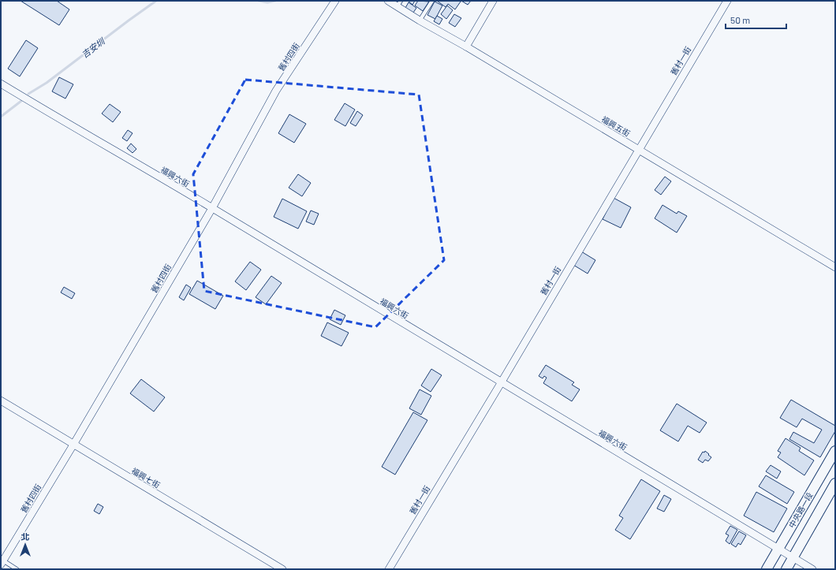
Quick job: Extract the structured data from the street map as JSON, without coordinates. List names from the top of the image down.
{
  "streets": {
    "street": [
      "舊村四街",
      "舊村一街",
      "福興五街",
      "福興六街",
      "福興七街",
      "中央路一段"
    ]
  },
  "crossings": [
    ["舊村四街", "福興六街"],
    ["舊村四街", "福興七街"],
    ["舊村一街", "福興五街"],
    ["舊村一街", "福興六街"],
    ["福興六街", "中央路一段"]
  ],
  "water": ["吉安圳"],
  "scale_bar": "50 m",
  "north": "top"
}
